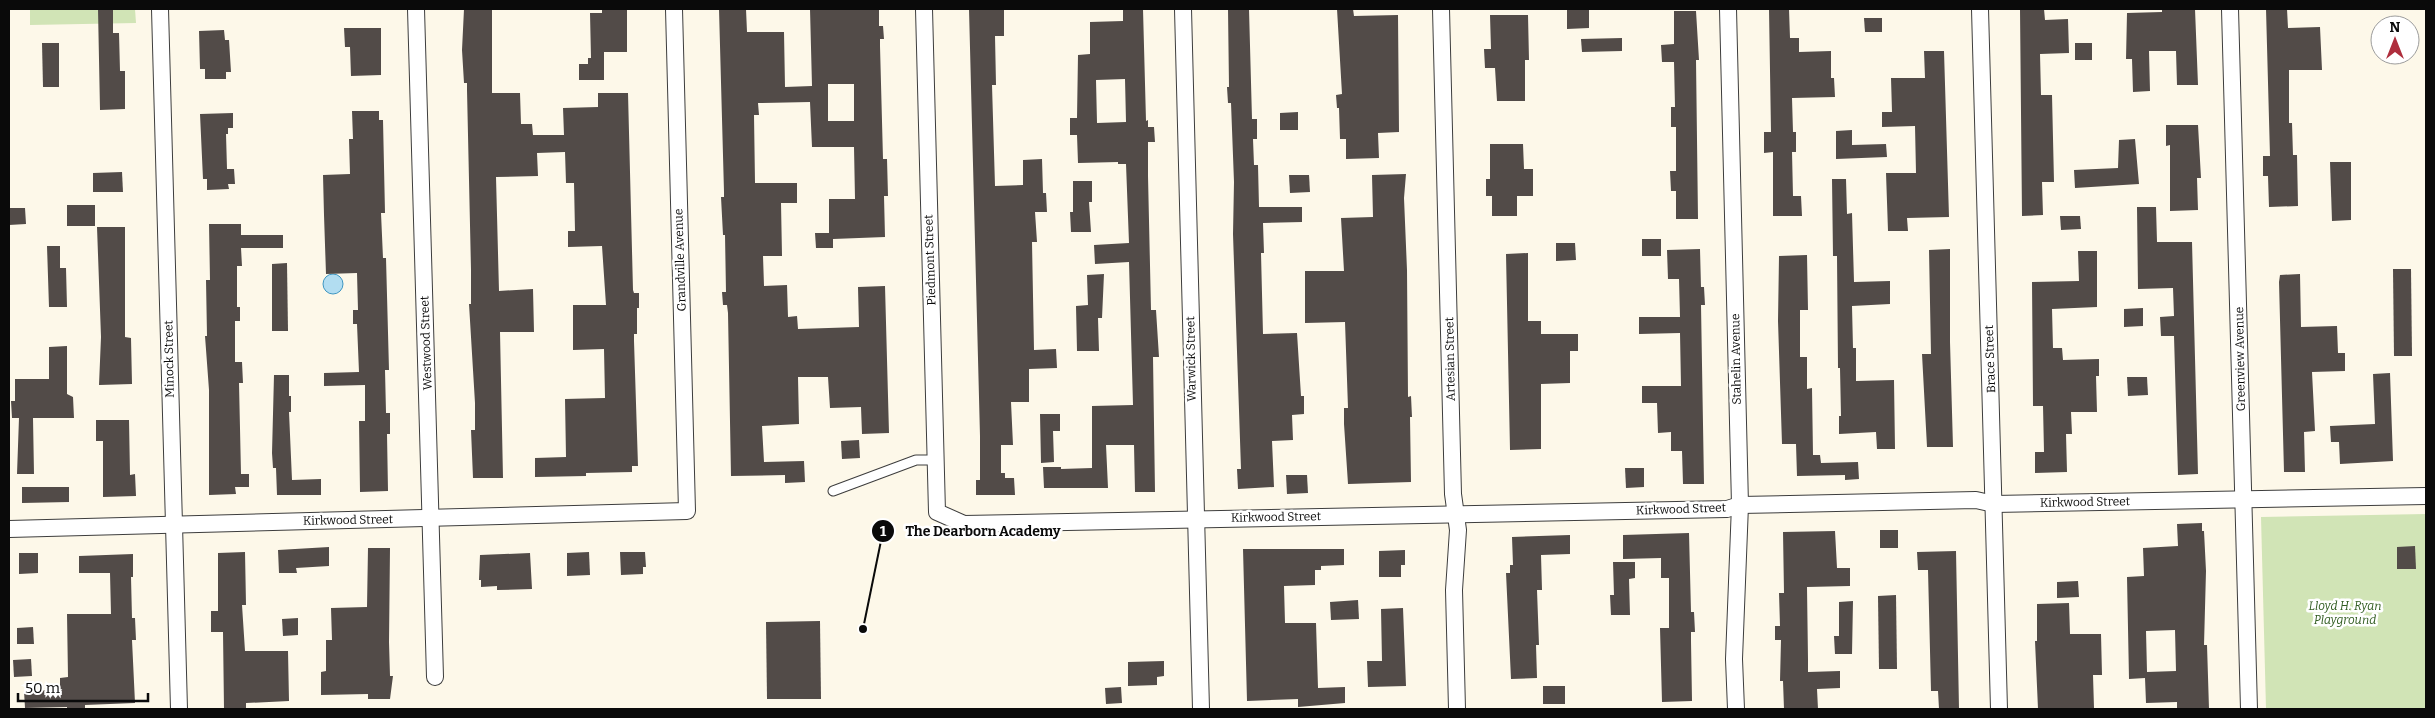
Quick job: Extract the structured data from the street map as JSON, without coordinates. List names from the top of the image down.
{
  "streets": {
    "street": [
      "Grandville Avenue",
      "Piedmont Street",
      "Westwood Street",
      "Minock Street",
      "Warwick Street",
      "Artesian Street",
      "Stahelin Avenue",
      "Brace Street",
      "Greenview Avenue",
      "Kirkwood Street"
    ]
  },
  "crossings": [
    ["Grandville Avenue", "Kirkwood Street"],
    ["Piedmont Street", "Kirkwood Street"],
    ["Westwood Street", "Kirkwood Street"],
    ["Minock Street", "Kirkwood Street"],
    ["Warwick Street", "Kirkwood Street"],
    ["Artesian Street", "Kirkwood Street"],
    ["Stahelin Avenue", "Kirkwood Street"],
    ["Brace Street", "Kirkwood Street"],
    ["Greenview Avenue", "Kirkwood Street"]
  ],
  "parks": ["Lloyd H. Ryan Playground"],
  "places": ["The Dearborn Academy"],
  "scale_bar": "50 m",
  "north": "top"
}
